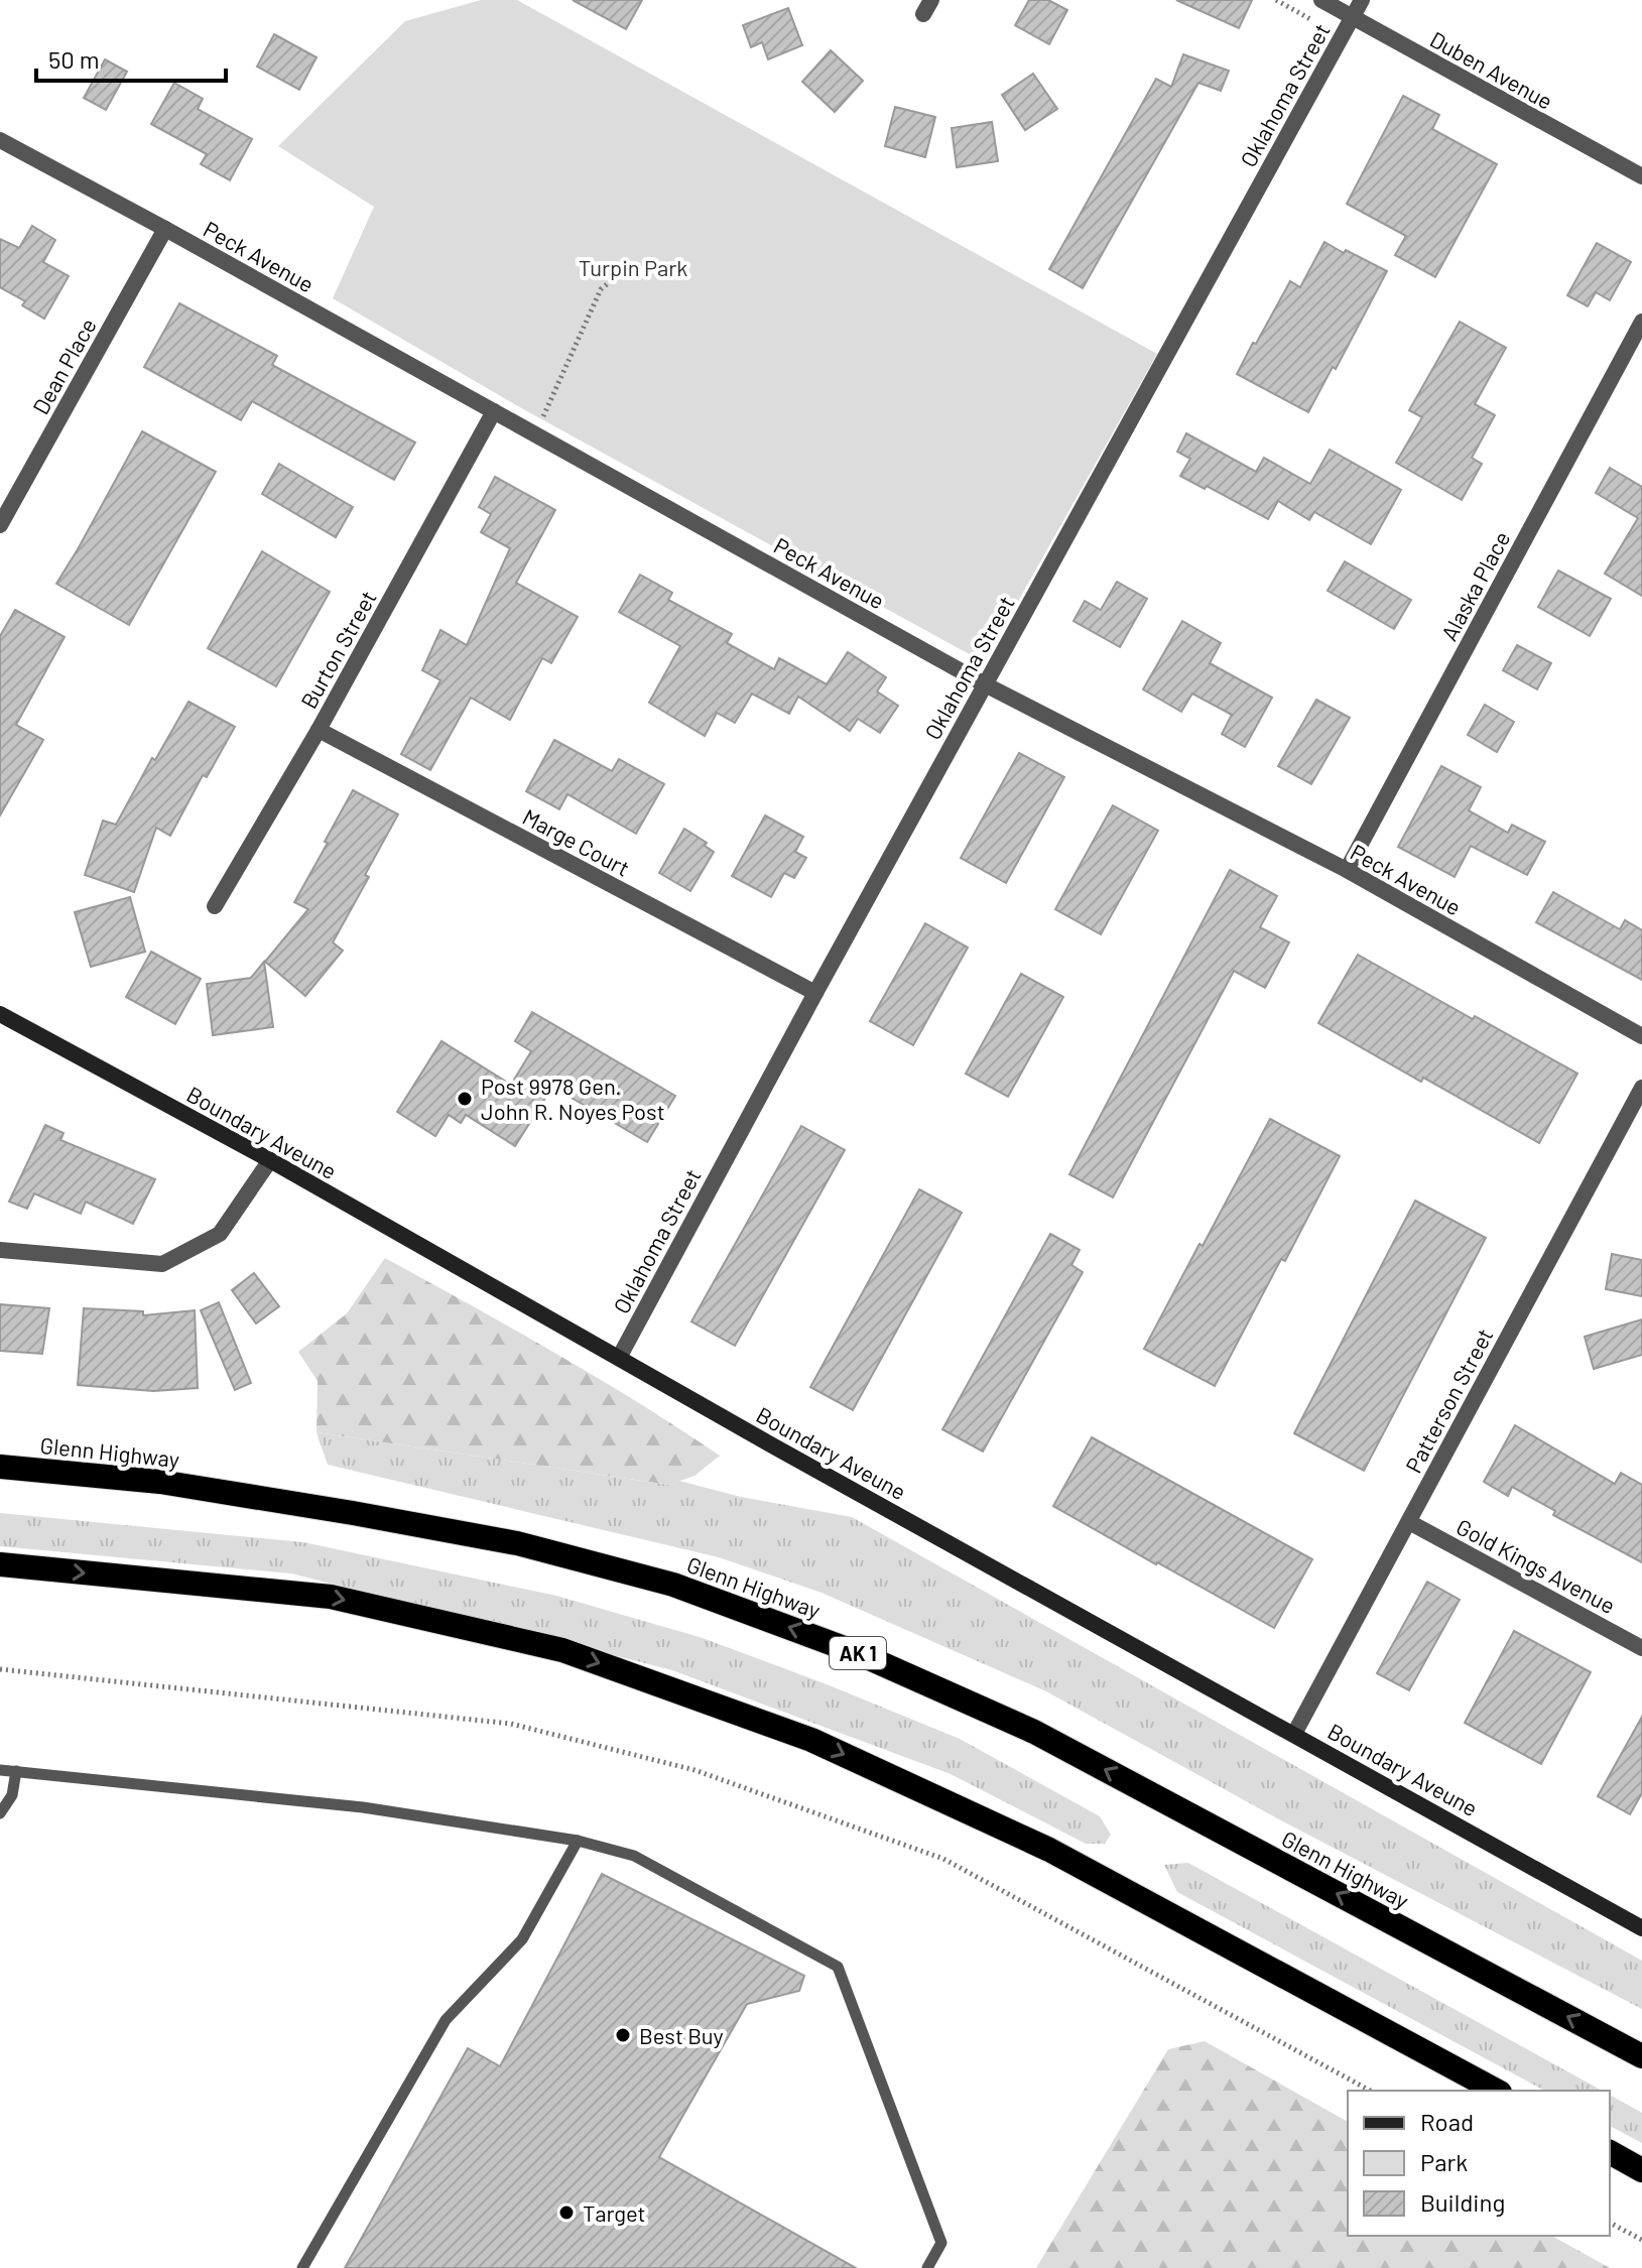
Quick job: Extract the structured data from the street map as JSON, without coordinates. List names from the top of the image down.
{
  "streets": {
    "highway": ["Glenn Highway", "AK 1"],
    "street": [
      "Duben Avenue",
      "Oklahoma Street",
      "Peck Avenue",
      "Dean Place",
      "Alaska Place",
      "Burton Street",
      "Marge Court",
      "Boundary Aveune",
      "Patterson Street",
      "Gold Kings Avenue"
    ]
  },
  "crossings": [
    ["Duben Avenue", "Oklahoma Street"],
    ["Oklahoma Street", "Peck Avenue"],
    ["Oklahoma Street", "Marge Court"],
    ["Oklahoma Street", "Boundary Aveune"],
    ["Peck Avenue", "Dean Place"],
    ["Peck Avenue", "Alaska Place"],
    ["Peck Avenue", "Burton Street"],
    ["Burton Street", "Marge Court"],
    ["Boundary Aveune", "Patterson Street"],
    ["Patterson Street", "Gold Kings Avenue"]
  ],
  "parks": ["Turpin Park"],
  "places": ["Post 9978 Gen. John R. Noyes Post", "Best Buy", "Target"],
  "legend": ["Road", "Park", "Building"],
  "scale_bar": "50 m"
}
